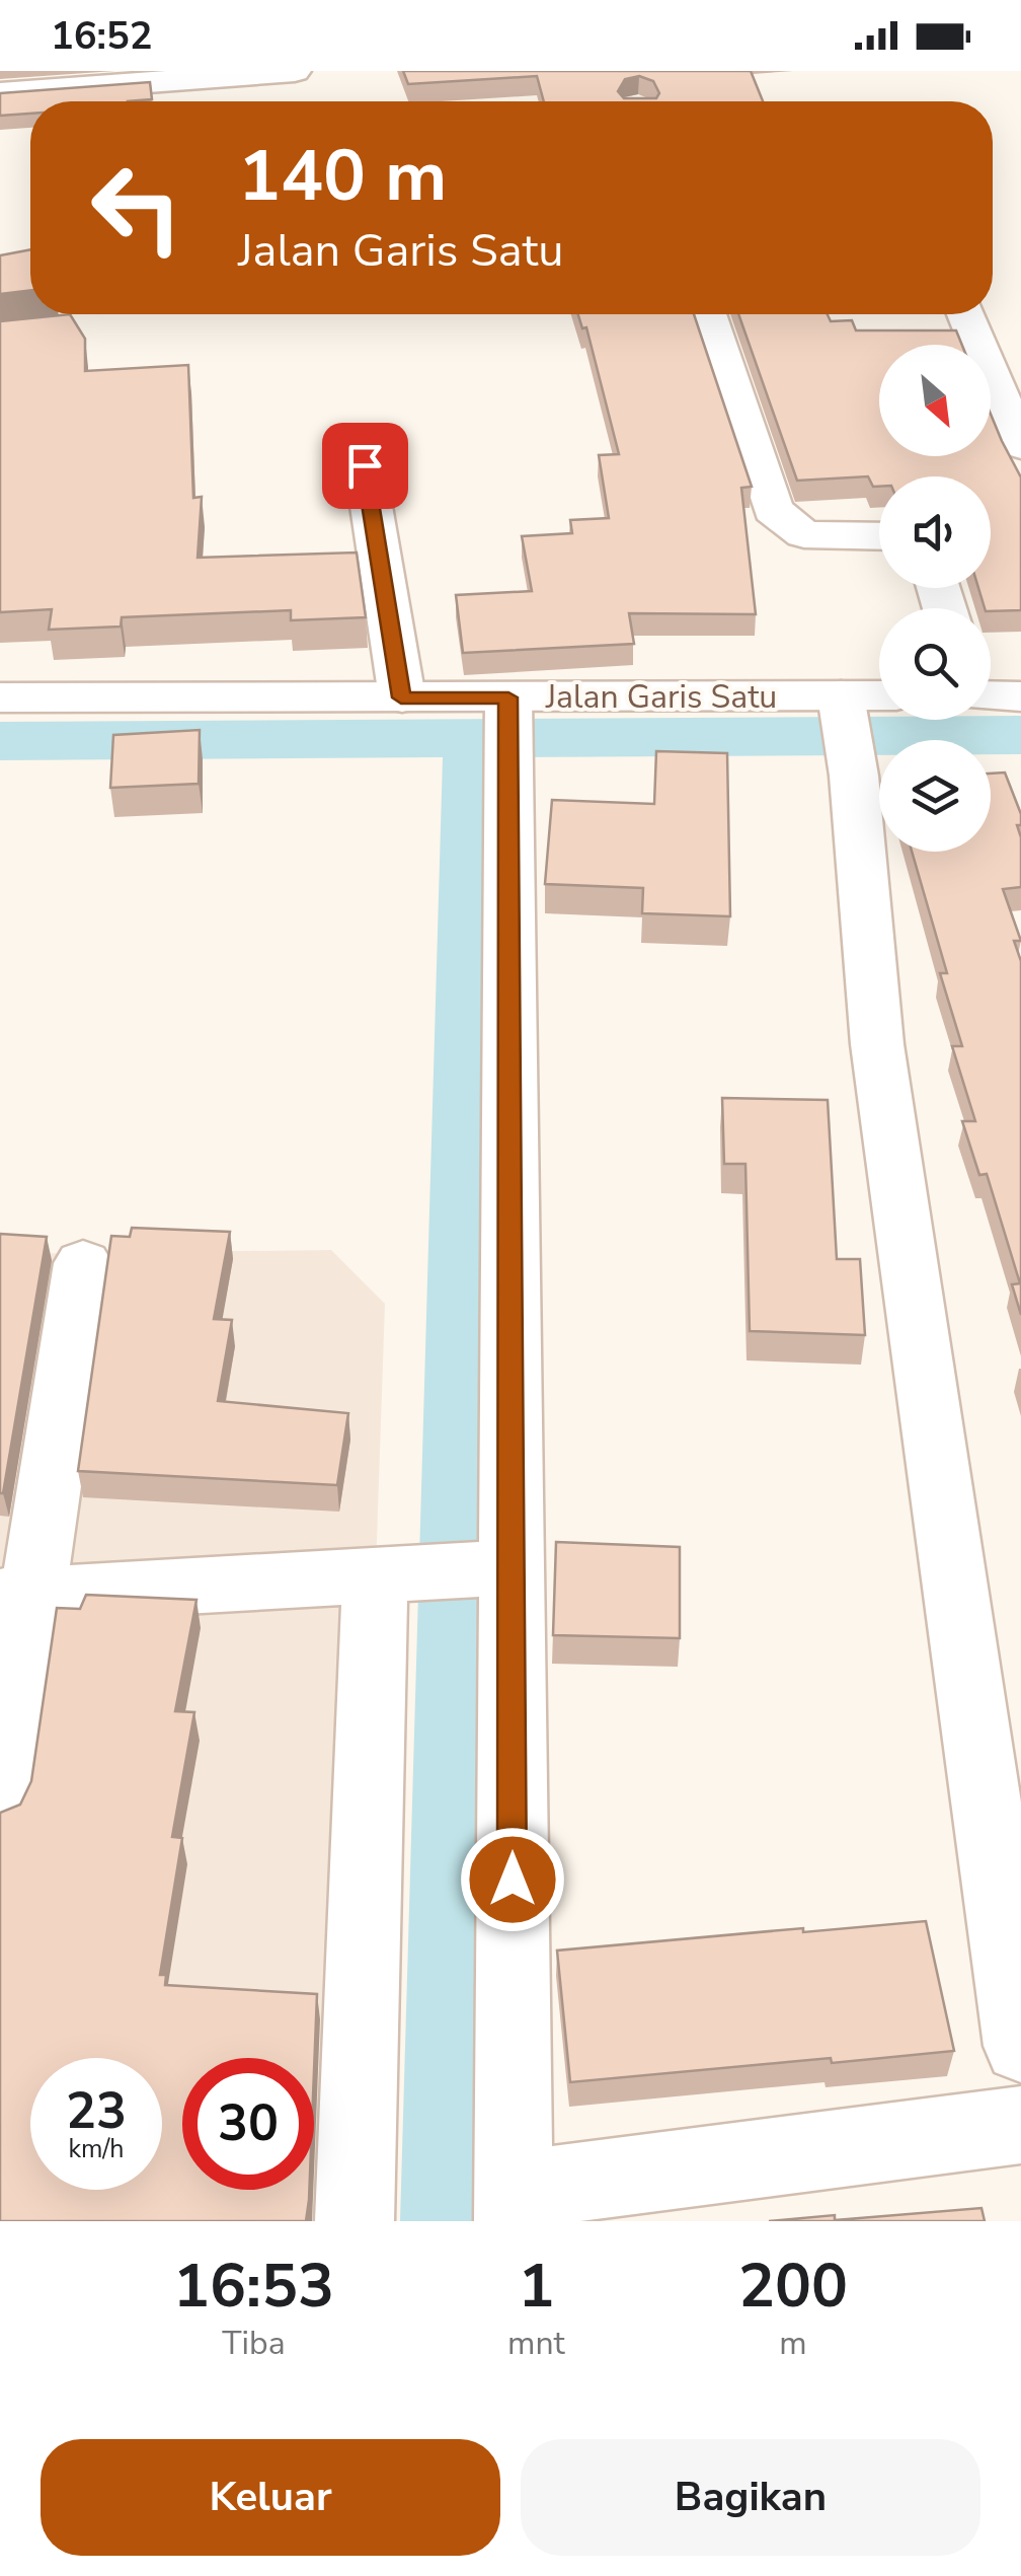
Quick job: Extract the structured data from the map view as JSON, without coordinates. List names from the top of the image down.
{
  "streets": {
    "street": ["Jalan Garis Satu"]
  },
  "north": "bottom right",
  "page": {
    "status": "16:52",
    "turn": ["140 m", "Jalan Garis Satu"],
    "speed": "23 km/h",
    "limit": "30",
    "eta": [
      "16:53",
      "Tiba",
      "1",
      "mnt",
      "200",
      "m"
    ],
    "buttons": ["Keluar", "Bagikan"]
  }
}
